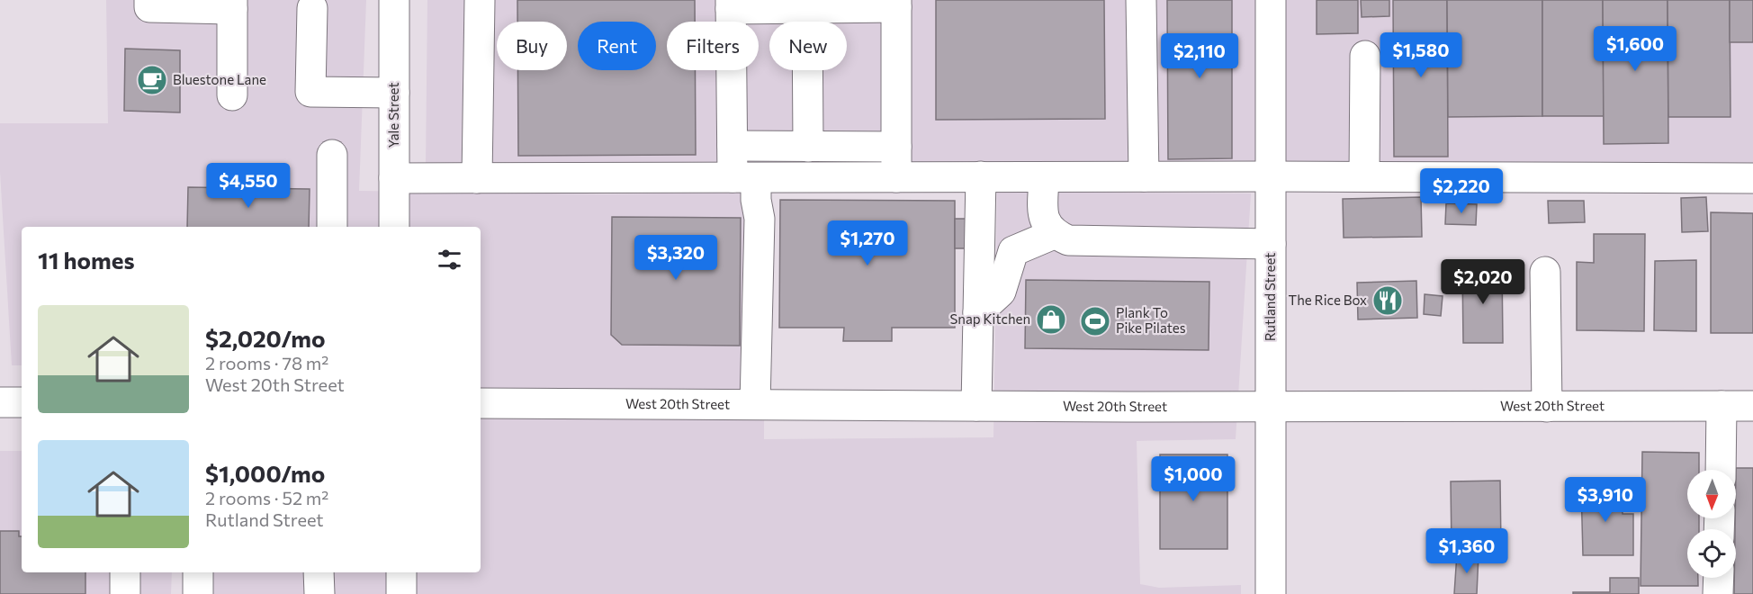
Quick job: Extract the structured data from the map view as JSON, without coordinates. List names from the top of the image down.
{
  "streets": {
    "main road": ["Yale Street", "Rutland Street", "West 20th Street"]
  },
  "crossings": [
    ["Rutland Street", "West 20th Street"]
  ],
  "places": {
    "cafe": ["Bluestone Lane"],
    "restaurant": ["The Rice Box"],
    "shop": ["Snap Kitchen"],
    "sports": ["Plank To Pike Pilates"]
  },
  "north": "bottom",
  "page": {
    "chip": [
      "Buy",
      "Rent",
      "Filters",
      "New"
    ],
    "price": [
      "$1,600",
      "$1,580",
      "$2,110",
      "$4,550",
      "$2,220",
      "$1,270",
      "$3,320",
      "$2,020",
      "$1,000",
      "$3,910",
      "$1,360"
    ],
    "heading": "11 homes",
    "list": [
      {
        "name": "$2,020/mo",
        "note": "2 rooms · 78 m² · West 20th Street"
      },
      {
        "name": "$1,000/mo",
        "note": "2 rooms · 52 m² · Rutland Street"
      }
    ]
  }
}
